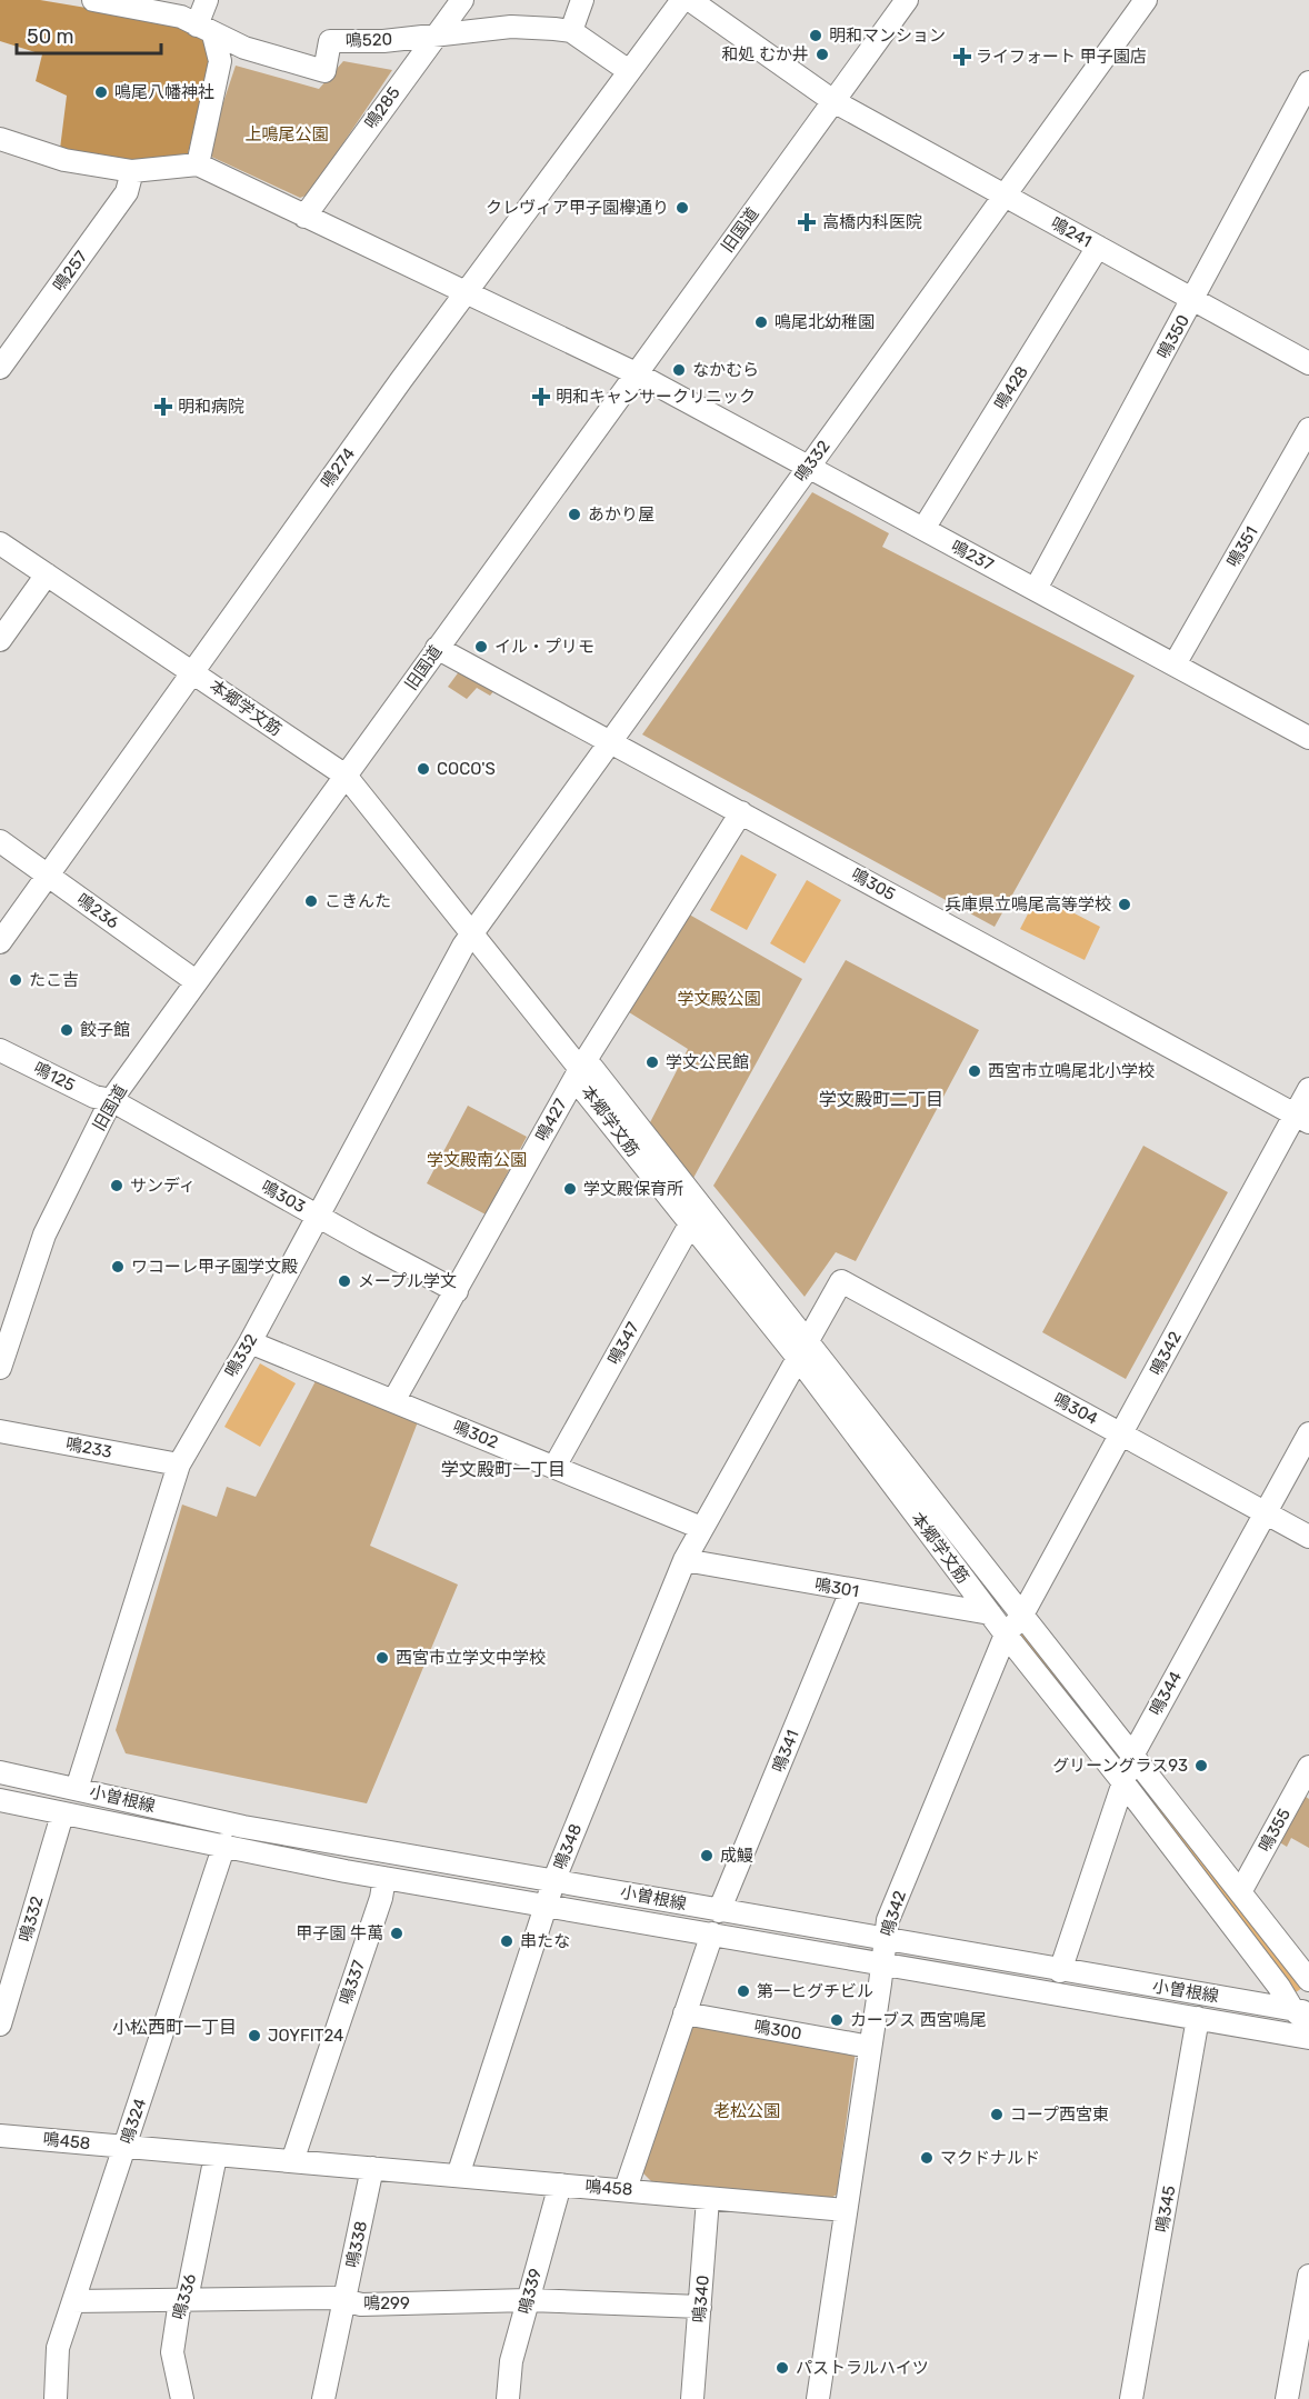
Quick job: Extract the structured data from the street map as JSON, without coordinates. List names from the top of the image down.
{
  "streets": {
    "street": [
      "鳴520",
      "鳴285",
      "旧国道",
      "鳴241",
      "鳴257",
      "鳴350",
      "鳴428",
      "鳴332",
      "鳴274",
      "鳴351",
      "鳴237",
      "本郷学文筋",
      "鳴305",
      "鳴236",
      "鳴125",
      "鳴427",
      "鳴303",
      "鳴347",
      "鳴342",
      "鳴304",
      "鳴302",
      "鳴233",
      "鳴301",
      "鳴344",
      "鳴341",
      "小曽根線",
      "鳴355",
      "鳴348",
      "鳴337",
      "鳴300",
      "鳴324",
      "鳴458",
      "鳴345",
      "鳴338",
      "鳴339",
      "鳴336",
      "鳴340",
      "鳴299"
    ]
  },
  "crossings": [
    ["鳴520", "鳴285"],
    ["鳴285", "鳴237"],
    ["旧国道", "鳴241"],
    ["旧国道", "鳴237"],
    ["旧国道", "本郷学文筋"],
    ["旧国道", "鳴305"],
    ["旧国道", "鳴236"],
    ["旧国道", "鳴125"],
    ["旧国道", "鳴303"],
    ["鳴241", "鳴350"],
    ["鳴241", "鳴428"],
    ["鳴241", "鳴332"],
    ["鳴350", "鳴237"],
    ["鳴428", "鳴237"],
    ["鳴332", "鳴237"],
    ["鳴332", "本郷学文筋"],
    ["鳴332", "鳴305"],
    ["鳴332", "鳴303"],
    ["鳴332", "鳴302"],
    ["鳴332", "鳴233"],
    ["鳴332", "小曽根線"],
    ["鳴274", "鳴237"],
    ["鳴274", "本郷学文筋"],
    ["鳴274", "鳴236"],
    ["鳴351", "鳴237"],
    ["本郷学文筋", "鳴427"],
    ["本郷学文筋", "鳴347"],
    ["本郷学文筋", "鳴342"],
    ["本郷学文筋", "鳴301"],
    ["本郷学文筋", "鳴344"],
    ["本郷学文筋", "小曽根線"],
    ["本郷学文筋", "鳴355"],
    ["本郷学文筋", "鳴348"],
    ["鳴305", "鳴427"],
    ["鳴305", "鳴342"],
    ["鳴125", "鳴303"],
    ["鳴427", "鳴303"],
    ["鳴427", "鳴302"],
    ["鳴347", "鳴302"],
    ["鳴342", "鳴304"],
    ["鳴342", "小曽根線"],
    ["鳴342", "鳴300"],
    ["鳴342", "鳴458"],
    ["鳴304", "鳴344"],
    ["鳴304", "鳴348"],
    ["鳴302", "鳴348"],
    ["鳴301", "鳴341"],
    ["鳴301", "鳴348"],
    ["鳴344", "小曽根線"],
    ["鳴341", "小曽根線"],
    ["小曽根線", "鳴348"],
    ["小曽根線", "鳴337"],
    ["小曽根線", "鳴324"],
    ["小曽根線", "鳴345"],
    ["鳴348", "鳴458"],
    ["鳴337", "鳴458"],
    ["鳴324", "鳴458"],
    ["鳴324", "鳴299"],
    ["鳴458", "鳴338"],
    ["鳴458", "鳴339"],
    ["鳴458", "鳴336"],
    ["鳴458", "鳴340"],
    ["鳴338", "鳴299"],
    ["鳴339", "鳴299"],
    ["鳴336", "鳴299"],
    ["鳴340", "鳴299"]
  ],
  "districts": ["学文殿町二丁目", "学文殿町一丁目", "小松西町一丁目"],
  "parks": [
    "上鳴尾公園",
    "学文殿公園",
    "学文殿南公園",
    "老松公園"
  ],
  "places": {
    "other": [
      "明和マンション",
      "和処 むか井",
      "鳴尾八幡神社",
      "クレヴィア甲子園欅通り",
      "鳴尾北幼稚園",
      "なかむら",
      "あかり屋",
      "イル・プリモ",
      "COCO'S",
      "こきんた",
      "兵庫県立鳴尾高等学校",
      "たこ吉",
      "餃子館",
      "学文公民館",
      "西宮市立鳴尾北小学校",
      "サンディ",
      "学文殿保育所",
      "ワコーレ甲子園学文殿",
      "メープル学文",
      "西宮市立学文中学校",
      "グリーングラス93",
      "成鰻",
      "甲子園 牛萬",
      "串たな",
      "第一ヒグチビル",
      "カーブス 西宮鳴尾",
      "JOYFIT24",
      "コープ西宮東",
      "マクドナルド",
      "パストラルハイツ"
    ],
    "health": [
      "ライフォート 甲子園店",
      "高橋内科医院",
      "明和キャンサークリニック",
      "明和病院"
    ]
  },
  "scale_bar": "50 m"
}
